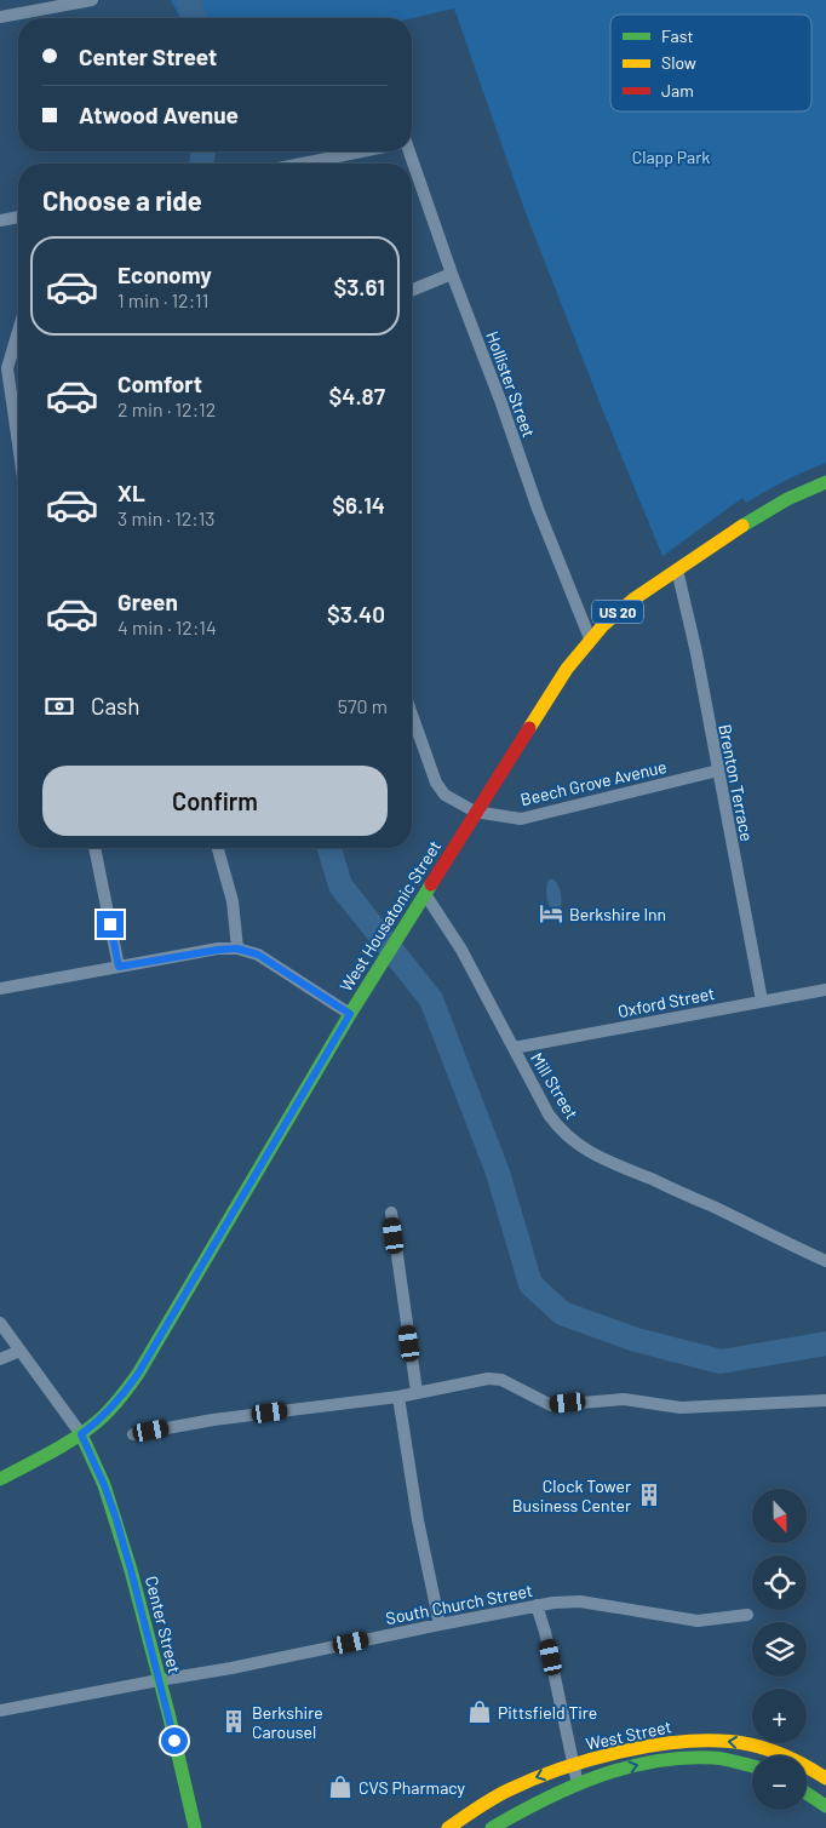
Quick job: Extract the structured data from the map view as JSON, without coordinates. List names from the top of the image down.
{
  "streets": {
    "main road": [
      "US 20",
      "West Housatonic Street",
      "Center Street",
      "West Street"
    ],
    "street": [
      "Hollister Street",
      "Beech Grove Avenue",
      "Brenton Terrace",
      "Oxford Street",
      "Mill Street",
      "South Church Street"
    ]
  },
  "crossings": [
    ["Hollister Street", "West Housatonic Street"],
    ["Beech Grove Avenue", "Brenton Terrace"],
    ["Beech Grove Avenue", "West Housatonic Street"],
    ["Brenton Terrace", "West Housatonic Street"],
    ["Brenton Terrace", "Oxford Street"],
    ["West Housatonic Street", "Mill Street"],
    ["West Housatonic Street", "Center Street"],
    ["Oxford Street", "Mill Street"],
    ["South Church Street", "Center Street"]
  ],
  "parks": ["Clapp Park"],
  "places": {
    "hotel": ["Berkshire Inn"],
    "building": ["Clock Tower Business Center", "Berkshire Carousel"],
    "shop": ["Pittsfield Tire", "CVS Pharmacy"]
  },
  "legend": ["Fast", "Slow", "Jam"],
  "north": "bottom",
  "page": {
    "banner": ["Center Street", "Atwood Avenue"],
    "heading": "Choose a ride",
    "list": [
      {
        "name": "Economy",
        "note": "1 min · 12:11",
        "value": "$3.61"
      },
      {
        "name": "Comfort",
        "note": "2 min · 12:12",
        "value": "$4.87"
      },
      {
        "name": "XL",
        "note": "3 min · 12:13",
        "value": "$6.14"
      },
      {
        "name": "Green",
        "note": "4 min · 12:14",
        "value": "$3.40"
      }
    ],
    "pay": ["Cash", "570 m"],
    "buttons": "Confirm",
    "map_buttons": ["+", "−"]
  }
}
